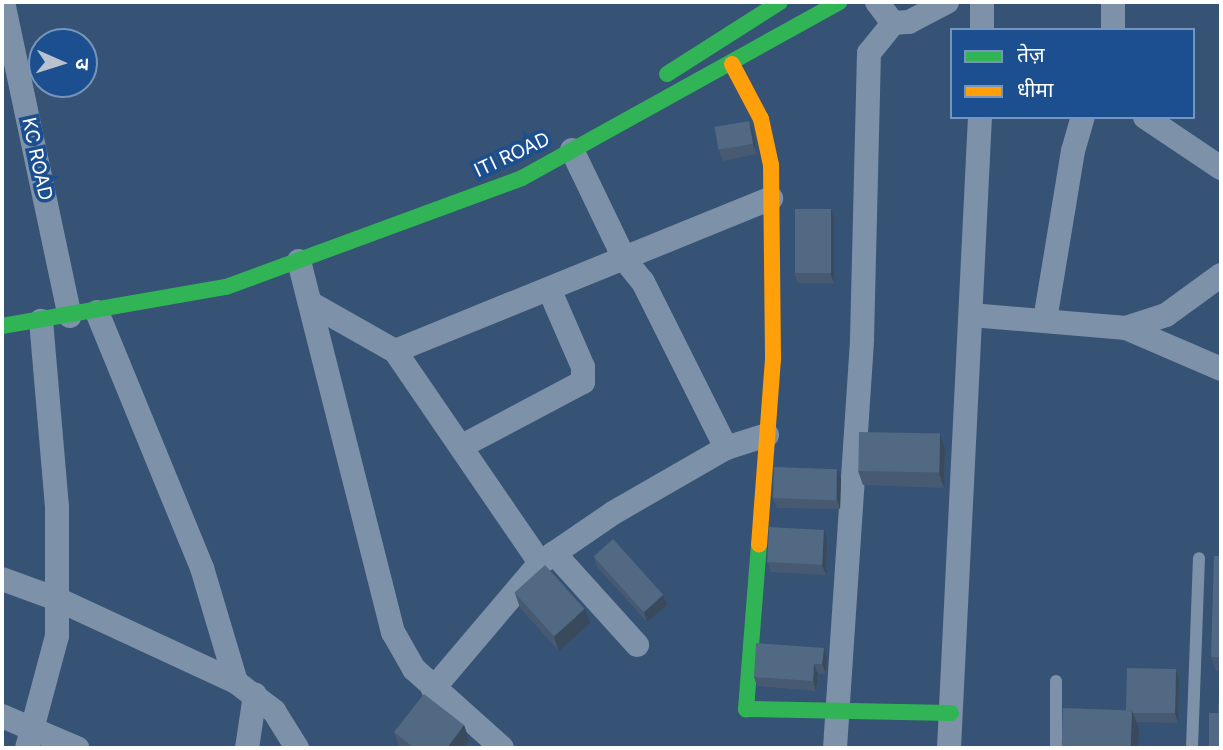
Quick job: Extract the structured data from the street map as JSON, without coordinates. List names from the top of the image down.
{
  "streets": {
    "street": ["ITI ROAD", "KC ROAD"]
  },
  "crossings": [
    ["ITI ROAD", "KC ROAD"]
  ],
  "legend": ["तेज़", "धीमा"],
  "north": "right"
}
